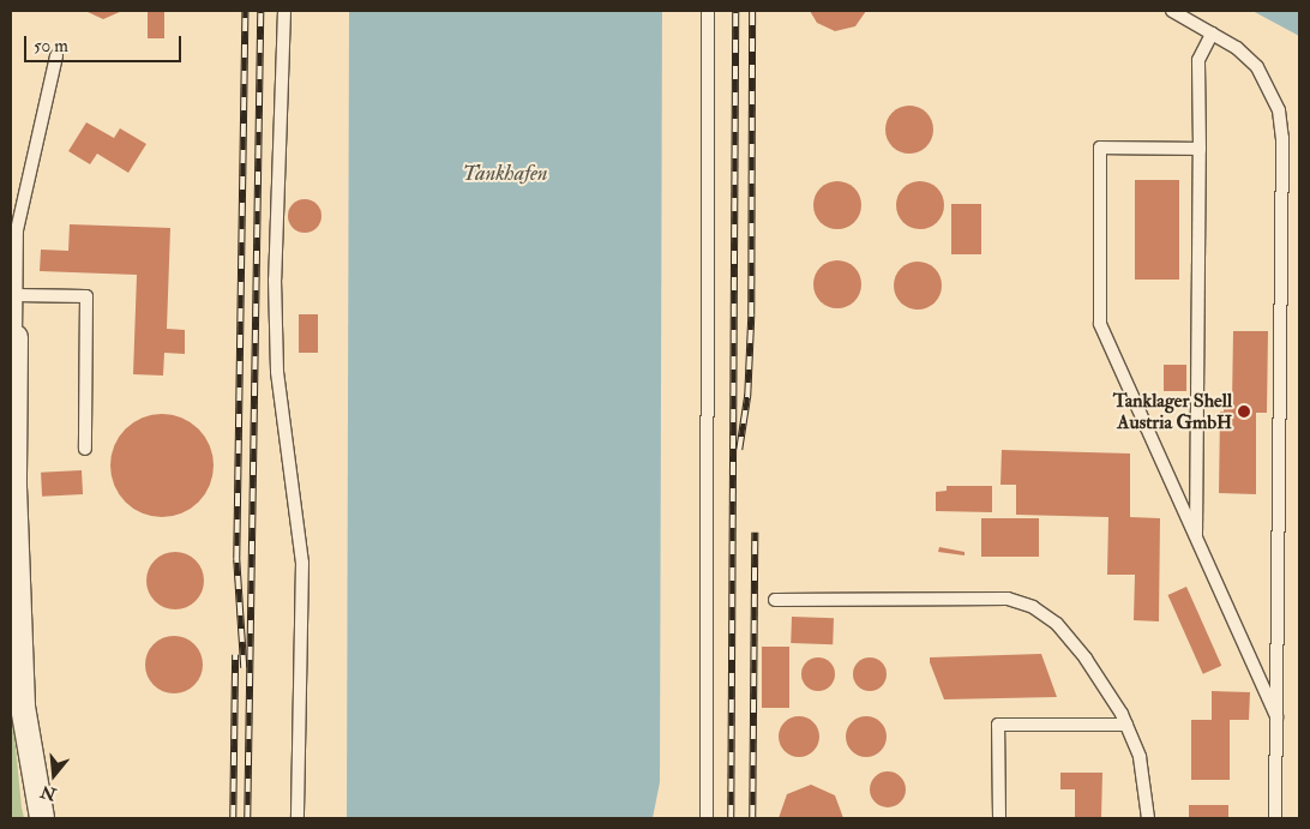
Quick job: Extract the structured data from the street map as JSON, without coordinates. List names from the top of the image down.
{
  "water": ["Tankhafen"],
  "places": ["Tanklager Shell Austria GmbH"],
  "scale_bar": "50 m",
  "north": "bottom"
}
